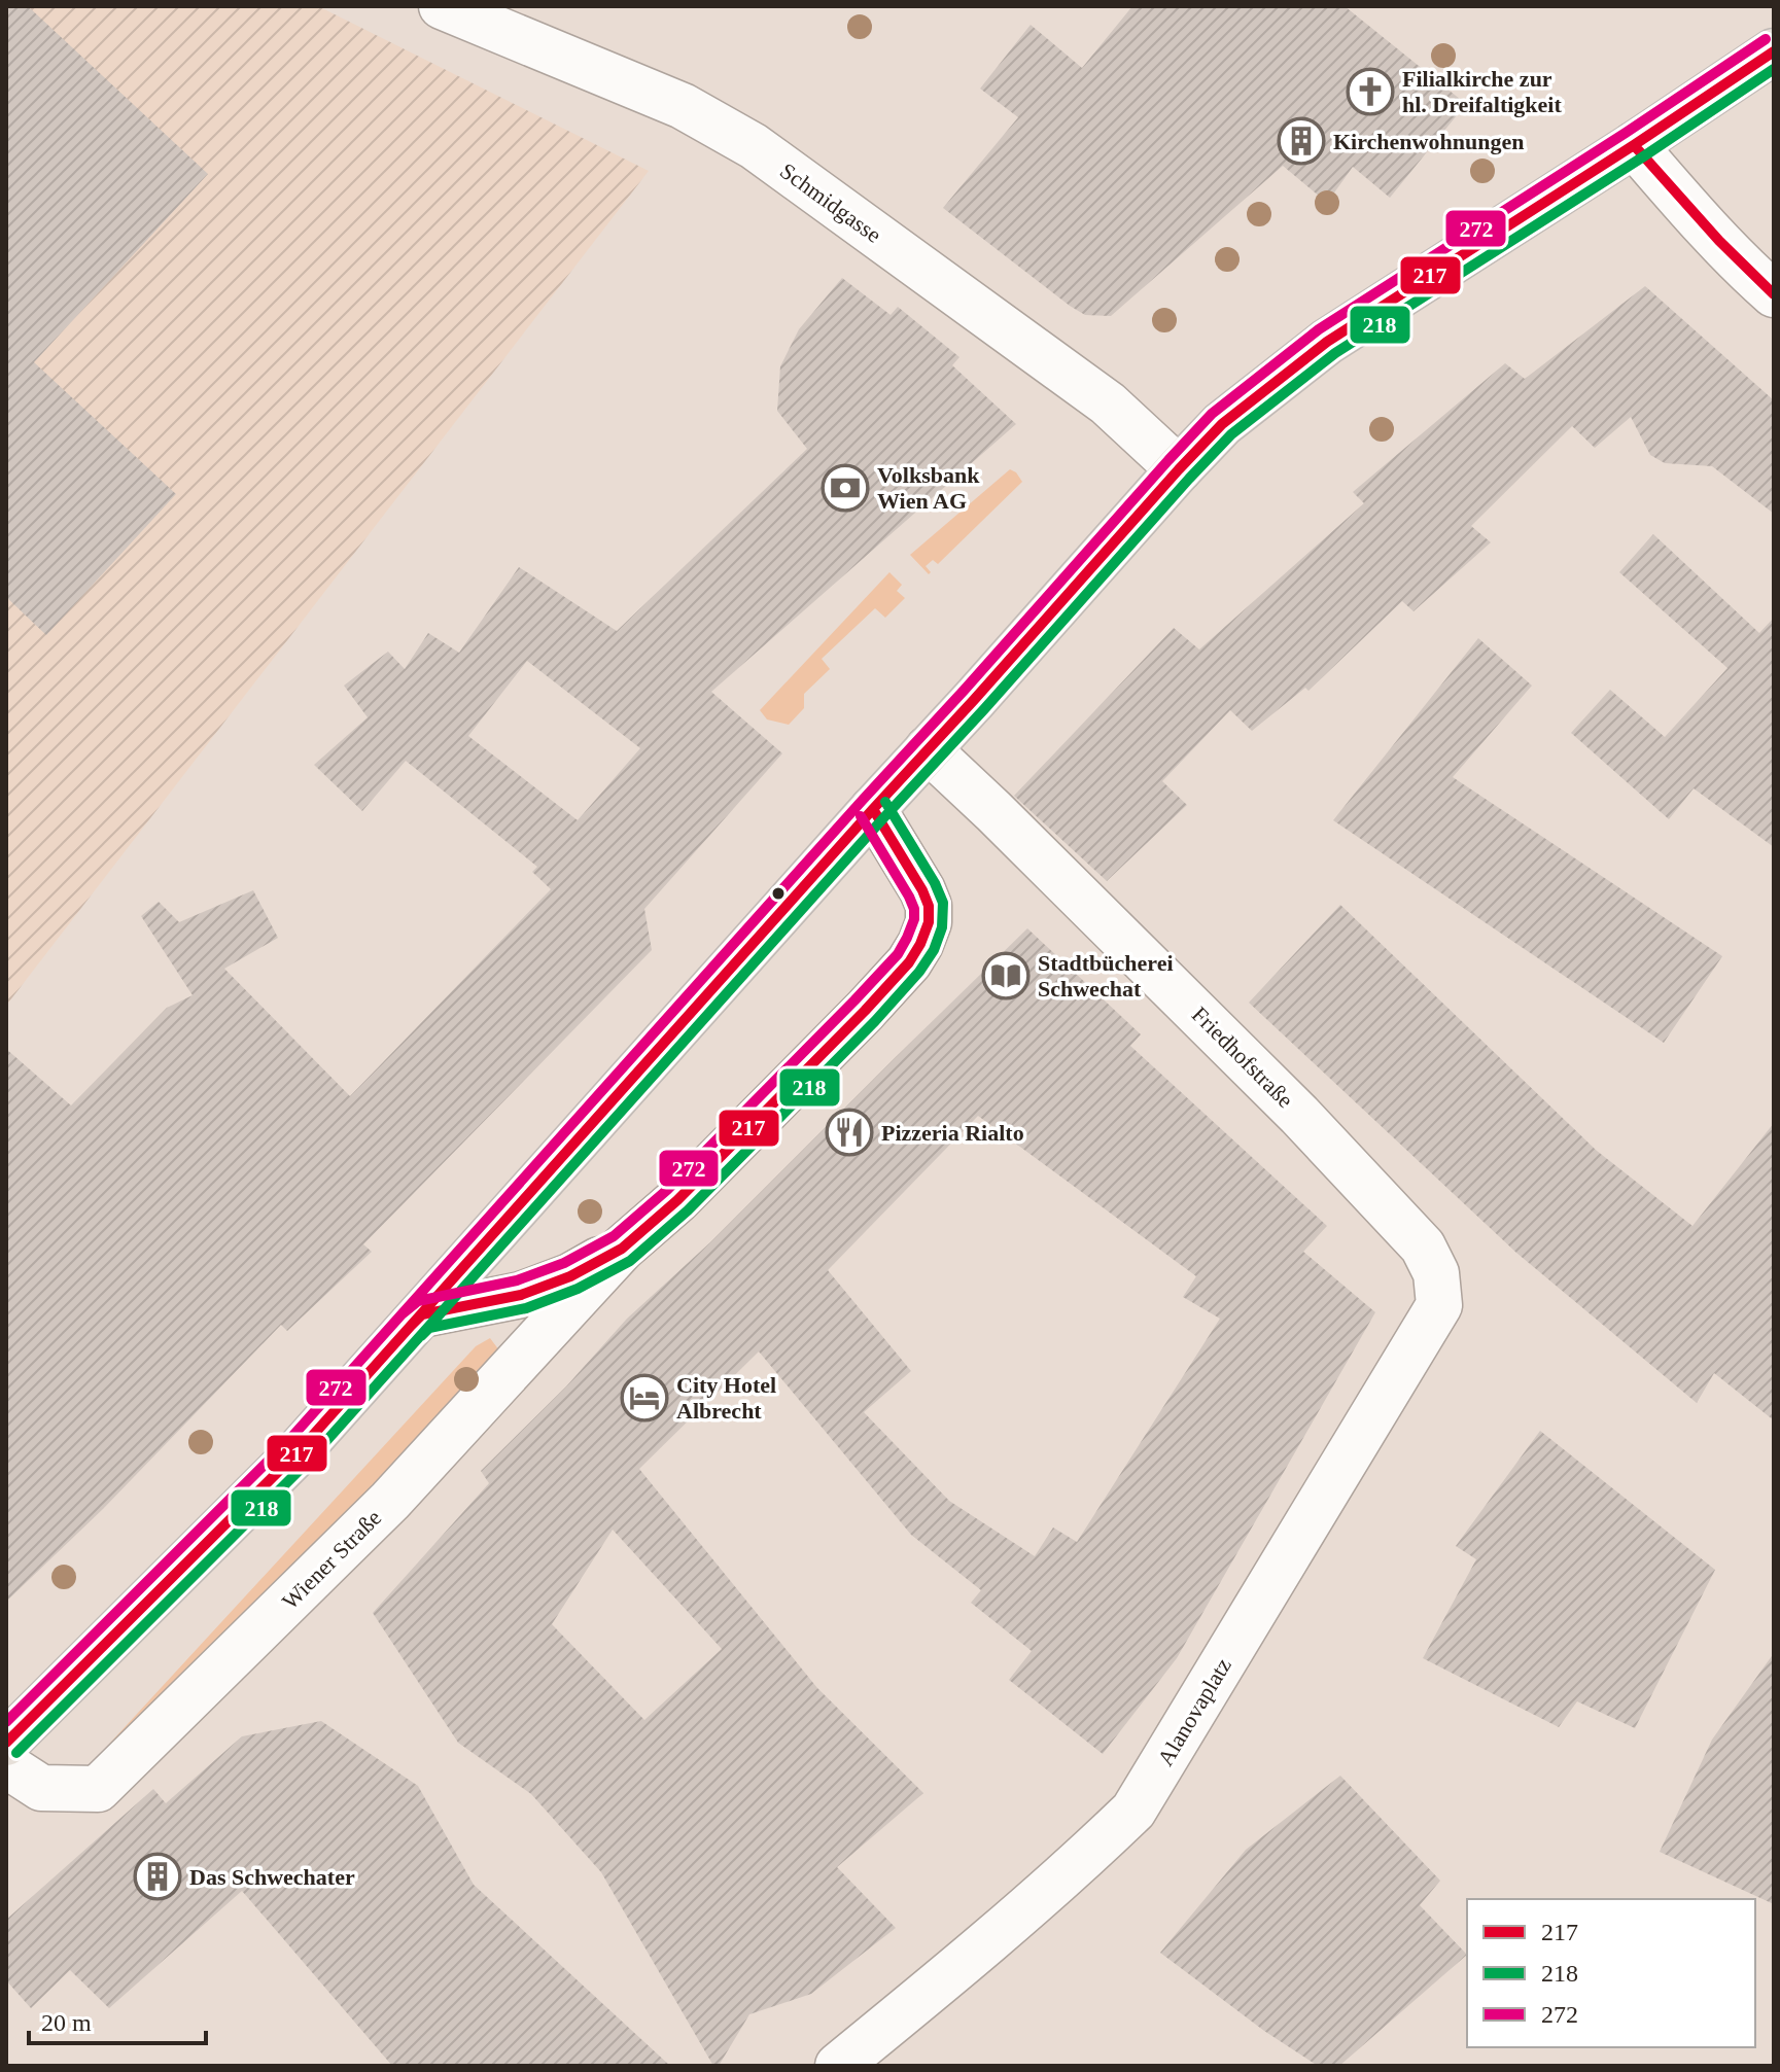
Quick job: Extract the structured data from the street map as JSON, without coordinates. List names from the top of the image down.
{
  "streets": {
    "street": [
      "Schmidgasse",
      "Friedhofstraße",
      "Wiener Straße",
      "Alanovaplatz"
    ]
  },
  "crossings": [
    ["Friedhofstraße", "Alanovaplatz"]
  ],
  "places": {
    "church": ["Filialkirche zur hl. Dreifaltigkeit"],
    "building": ["Kirchenwohnungen", "Das Schwechater"],
    "bank": ["Volksbank Wien AG"],
    "library": ["Stadtbücherei Schwechat"],
    "restaurant": ["Pizzeria Rialto"],
    "hotel": ["City Hotel Albrecht"]
  },
  "lines": ["transit line 272", "transit line 217", "transit line 218"],
  "legend": ["217", "218", "272"],
  "scale_bar": "20 m"
}
